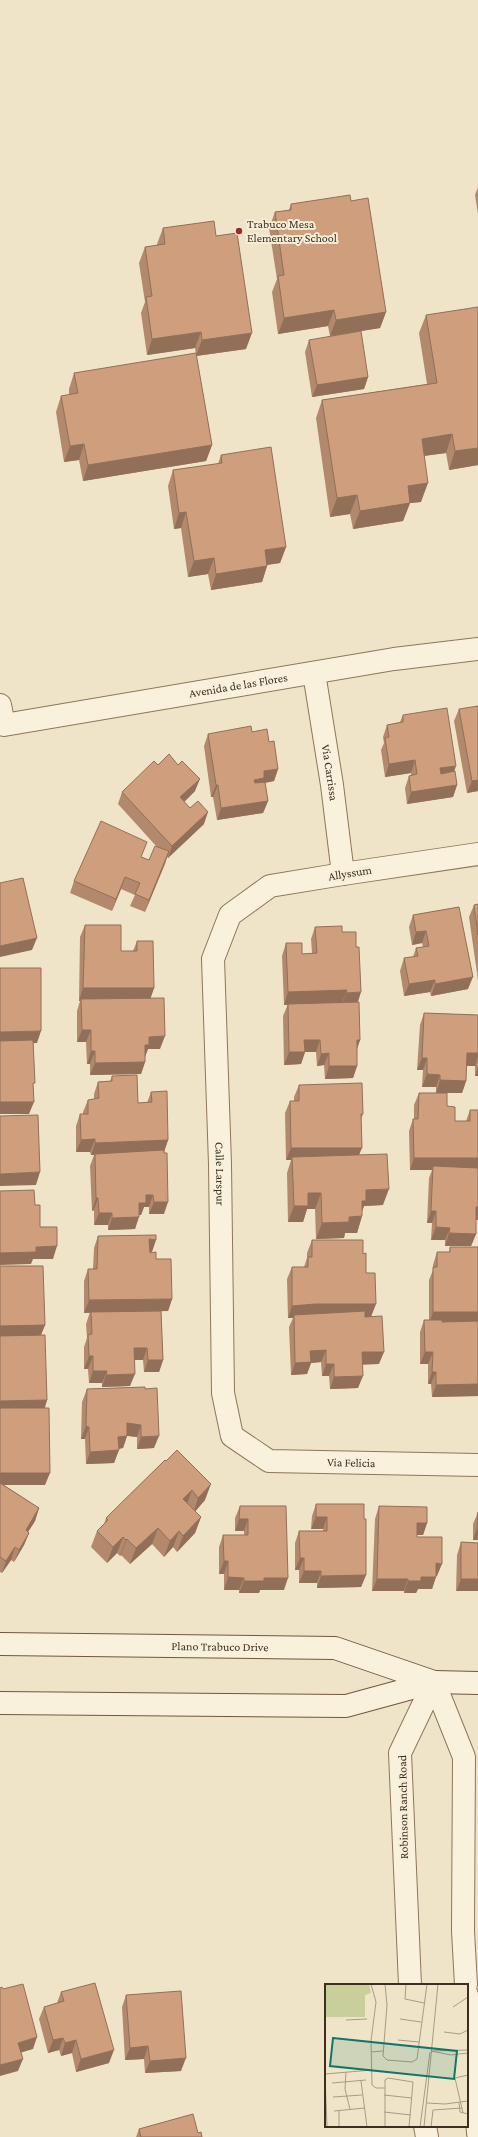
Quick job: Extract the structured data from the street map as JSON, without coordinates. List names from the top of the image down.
{
  "streets": {
    "street": [
      "Avenida de las Flores",
      "Via Carrissa",
      "Allyssum",
      "Calle Larspur",
      "Via Felicia",
      "Plano Trabuco Drive",
      "Robinson Ranch Road"
    ]
  },
  "crossings": [
    ["Avenida de las Flores", "Via Carrissa"],
    ["Via Carrissa", "Allyssum"],
    ["Allyssum", "Calle Larspur"],
    ["Calle Larspur", "Via Felicia"],
    ["Plano Trabuco Drive", "Robinson Ranch Road"]
  ],
  "places": ["Trabuco Mesa Elementary School"]
}
